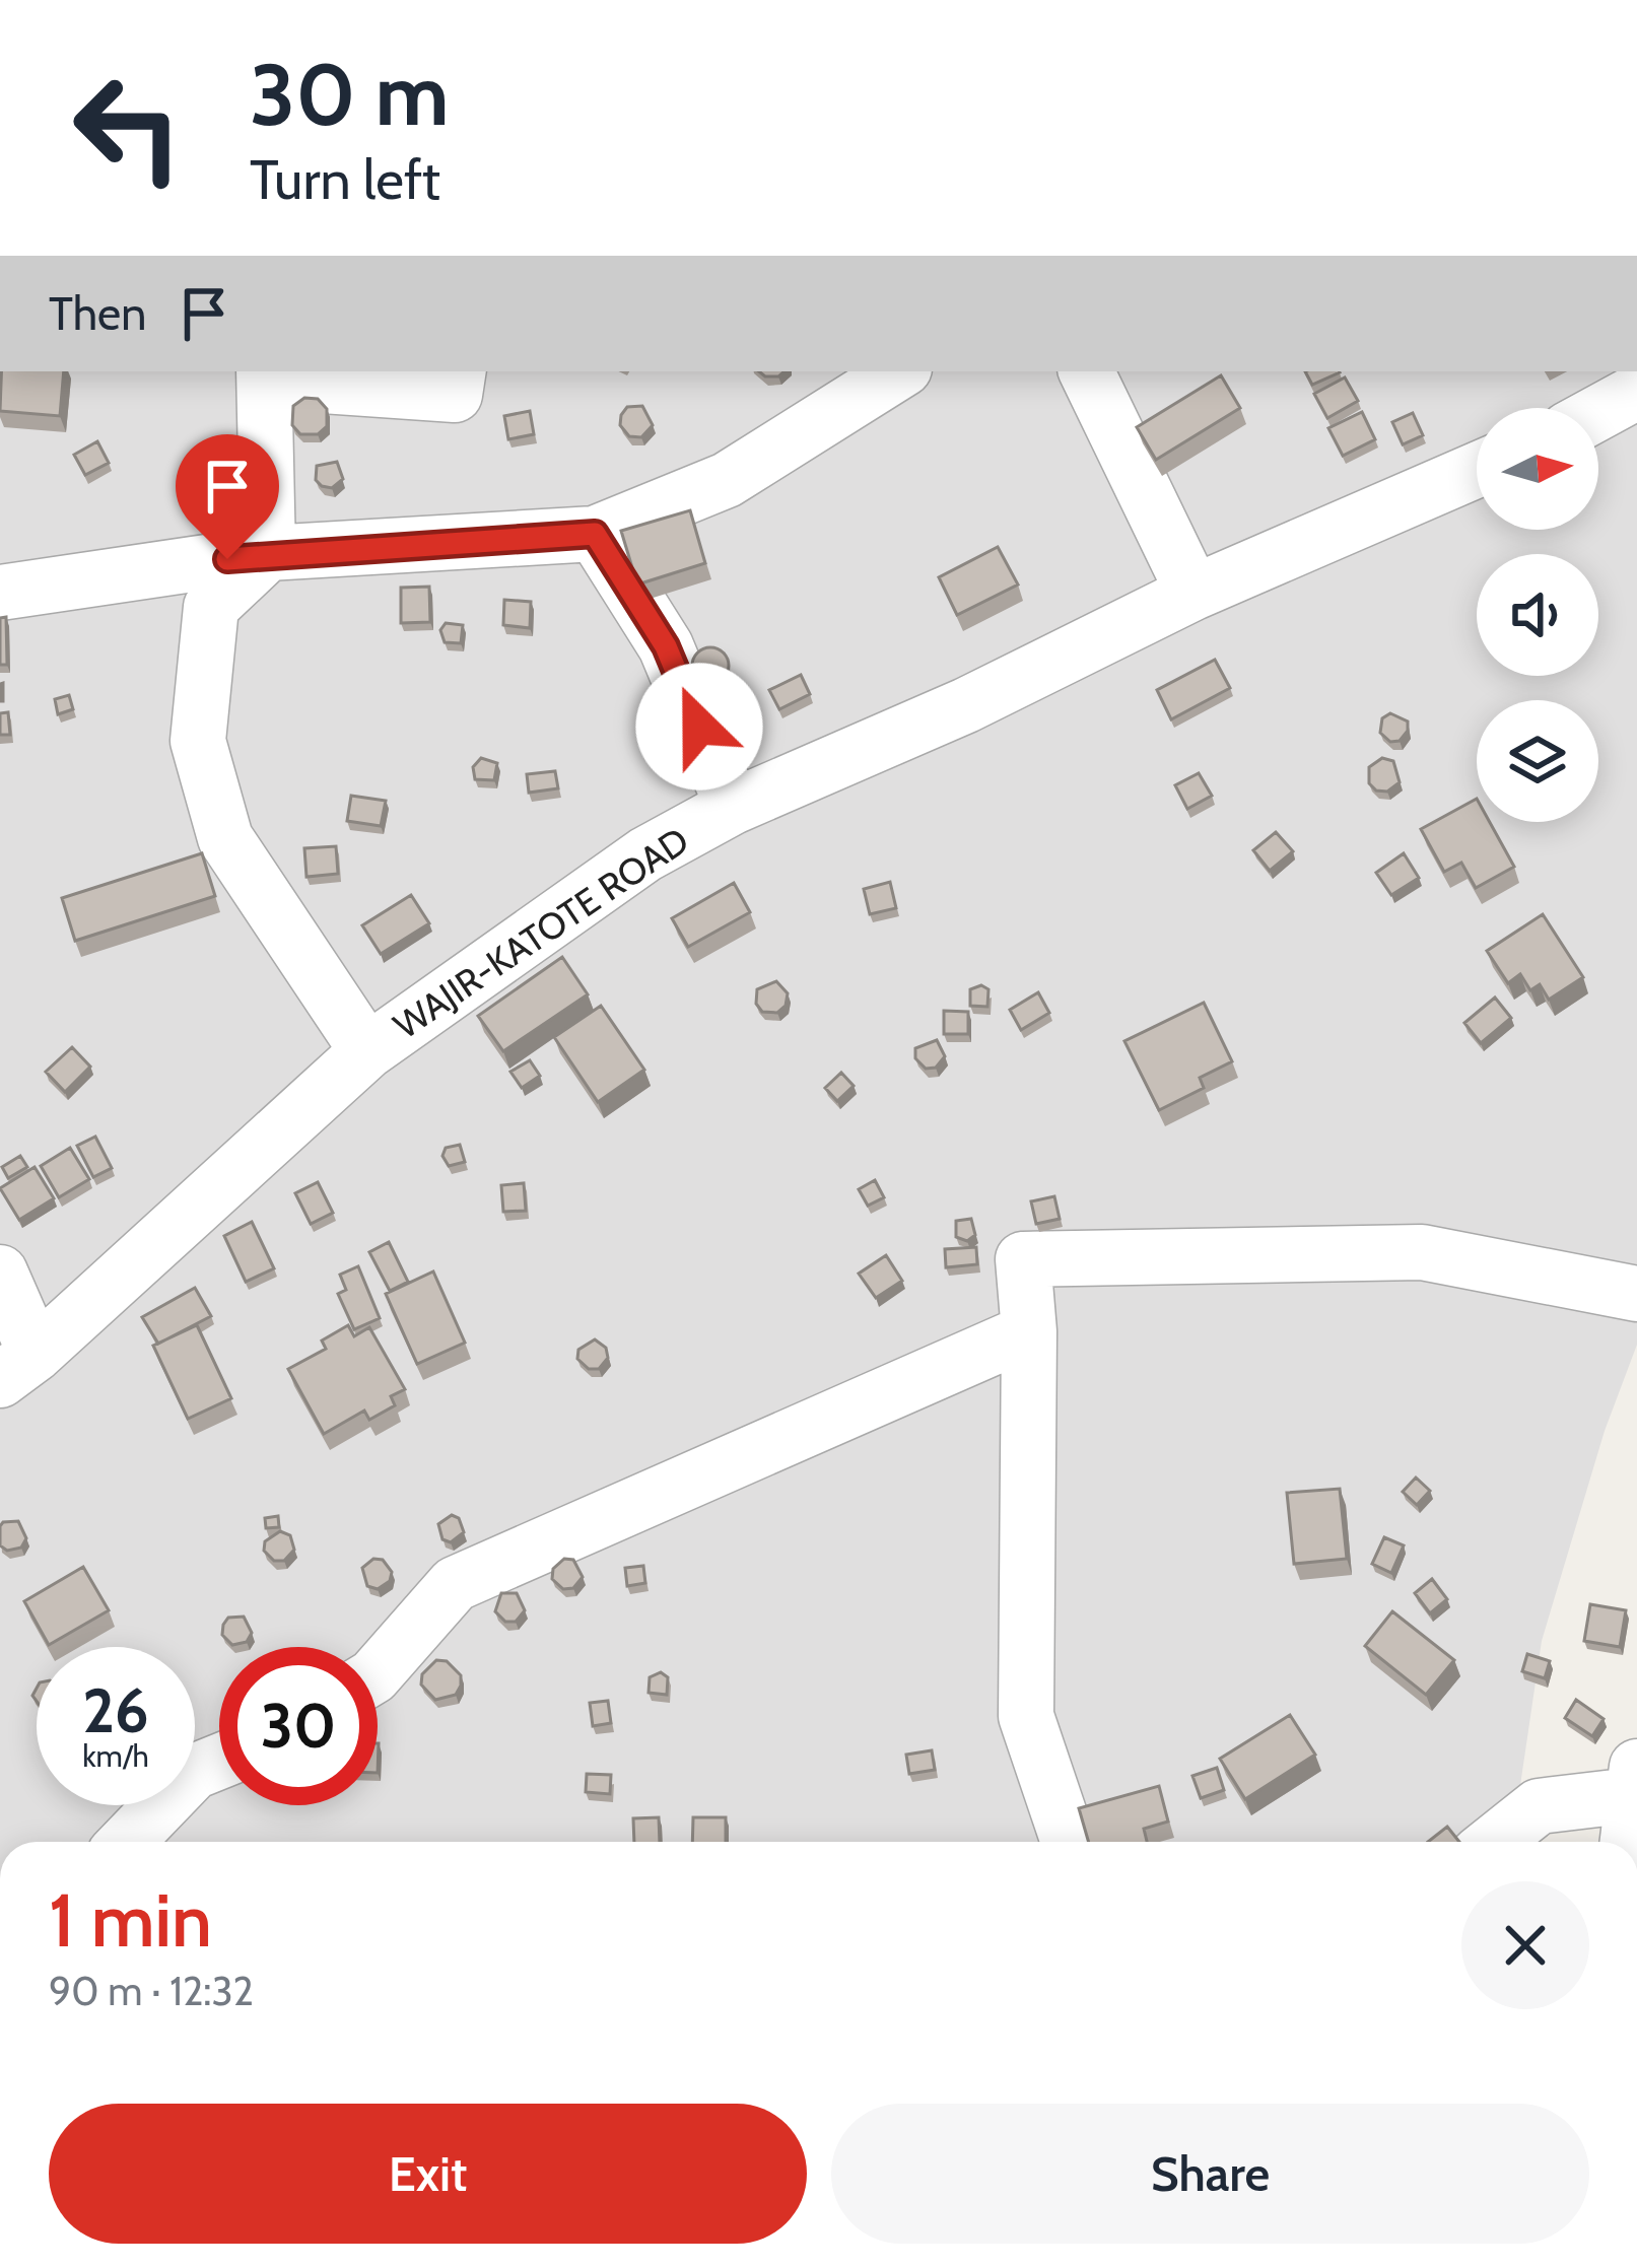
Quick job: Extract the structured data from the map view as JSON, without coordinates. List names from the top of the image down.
{
  "streets": {
    "street": ["WAJIR-KATOTE ROAD"]
  },
  "north": "right",
  "page": {
    "turn": ["30 m", "Turn left"],
    "then": "Then",
    "speed": "26 km/h",
    "limit": "30",
    "heading": ["1 min", "90 m · 12:32"],
    "buttons": ["Exit", "Share"]
  }
}
